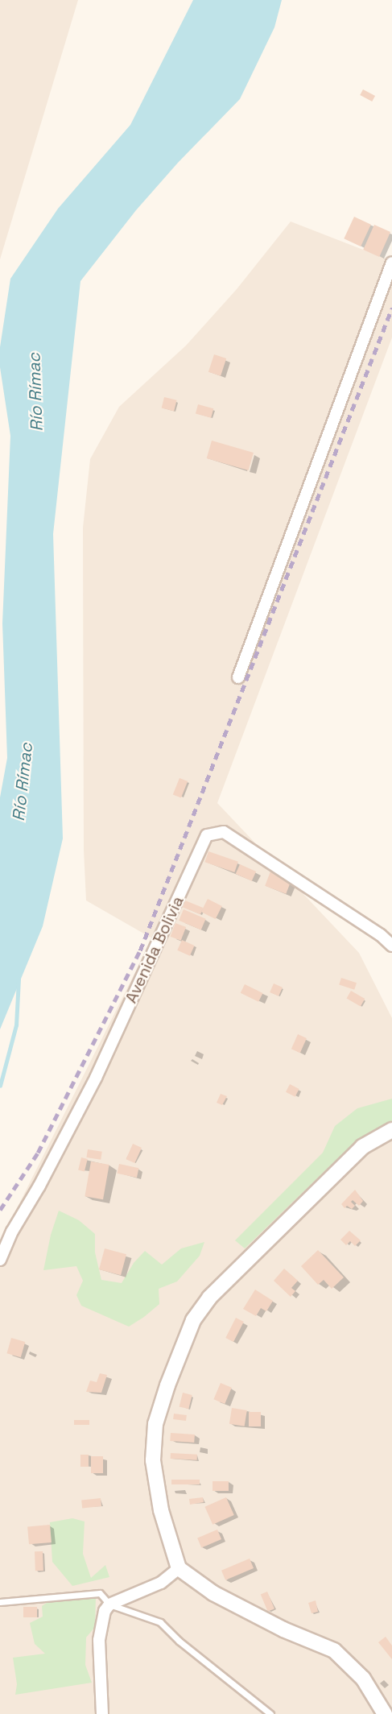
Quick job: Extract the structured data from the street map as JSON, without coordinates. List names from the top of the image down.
{
  "streets": {
    "street": ["Avenida Bolivia"]
  },
  "water": ["Río Rímac"]
}
